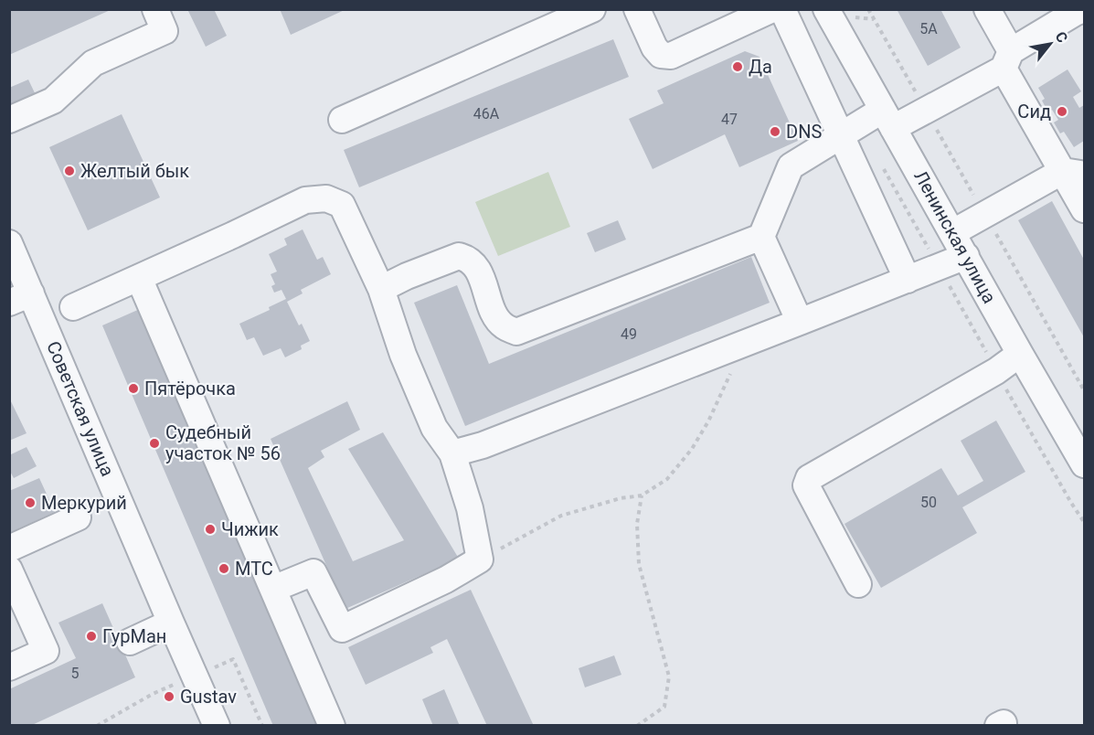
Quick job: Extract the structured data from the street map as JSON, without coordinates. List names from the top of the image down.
{
  "streets": {
    "street": ["Ленинская улица", "Советская улица"]
  },
  "places": [
    "Да",
    "Сид",
    "DNS",
    "Желтый бык",
    "Пятёрочка",
    "Судебный участок № 56",
    "Меркурий",
    "Чижик",
    "МТС",
    "ГурМан",
    "Gustav"
  ],
  "house_numbers": [
    "5А",
    "46А",
    "47",
    "49",
    "50",
    "5"
  ],
  "north": "top right"
}
